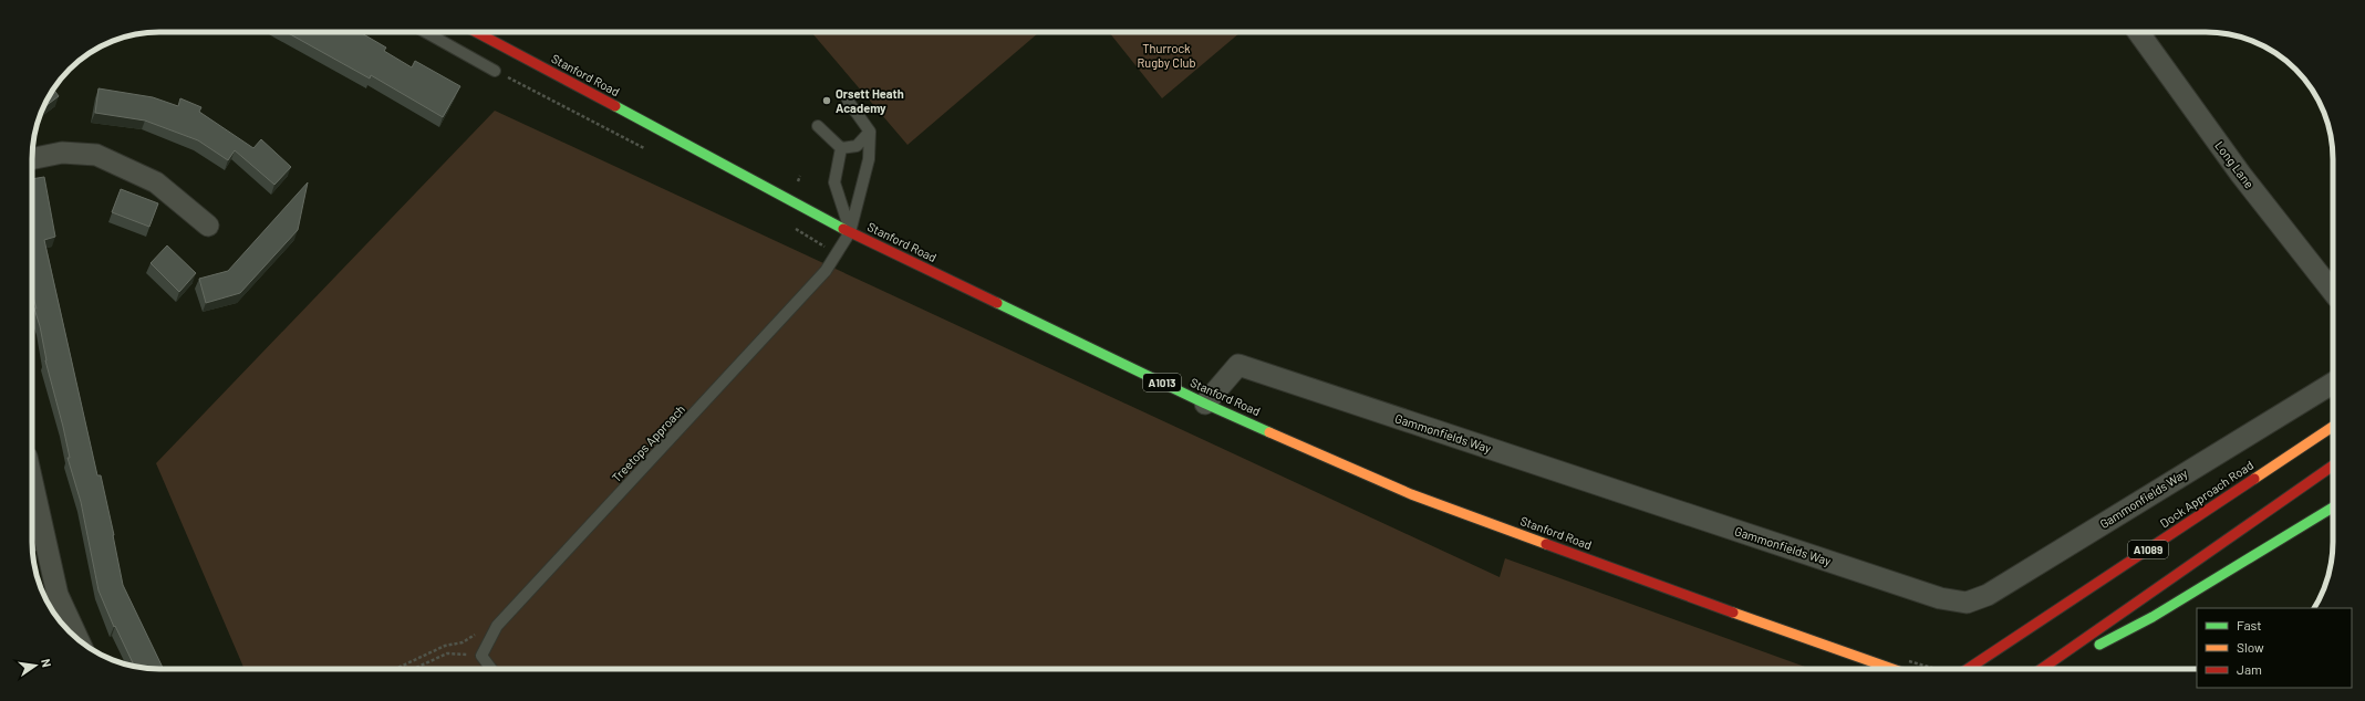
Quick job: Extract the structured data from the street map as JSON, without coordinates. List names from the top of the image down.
{
  "streets": {
    "main road": [
      "Stanford Road",
      "A1013",
      "Dock Approach Road",
      "A1089"
    ],
    "street": ["Long Lane", "Gammonfields Way"],
    "lane": ["Treetops Approach"]
  },
  "crossings": [
    ["Stanford Road", "Gammonfields Way"],
    ["Stanford Road", "Treetops Approach"]
  ],
  "parks": ["Thurrock Rugby Club"],
  "places": ["Orsett Heath Academy"],
  "legend": ["Fast", "Slow", "Jam"],
  "north": "right"
}
